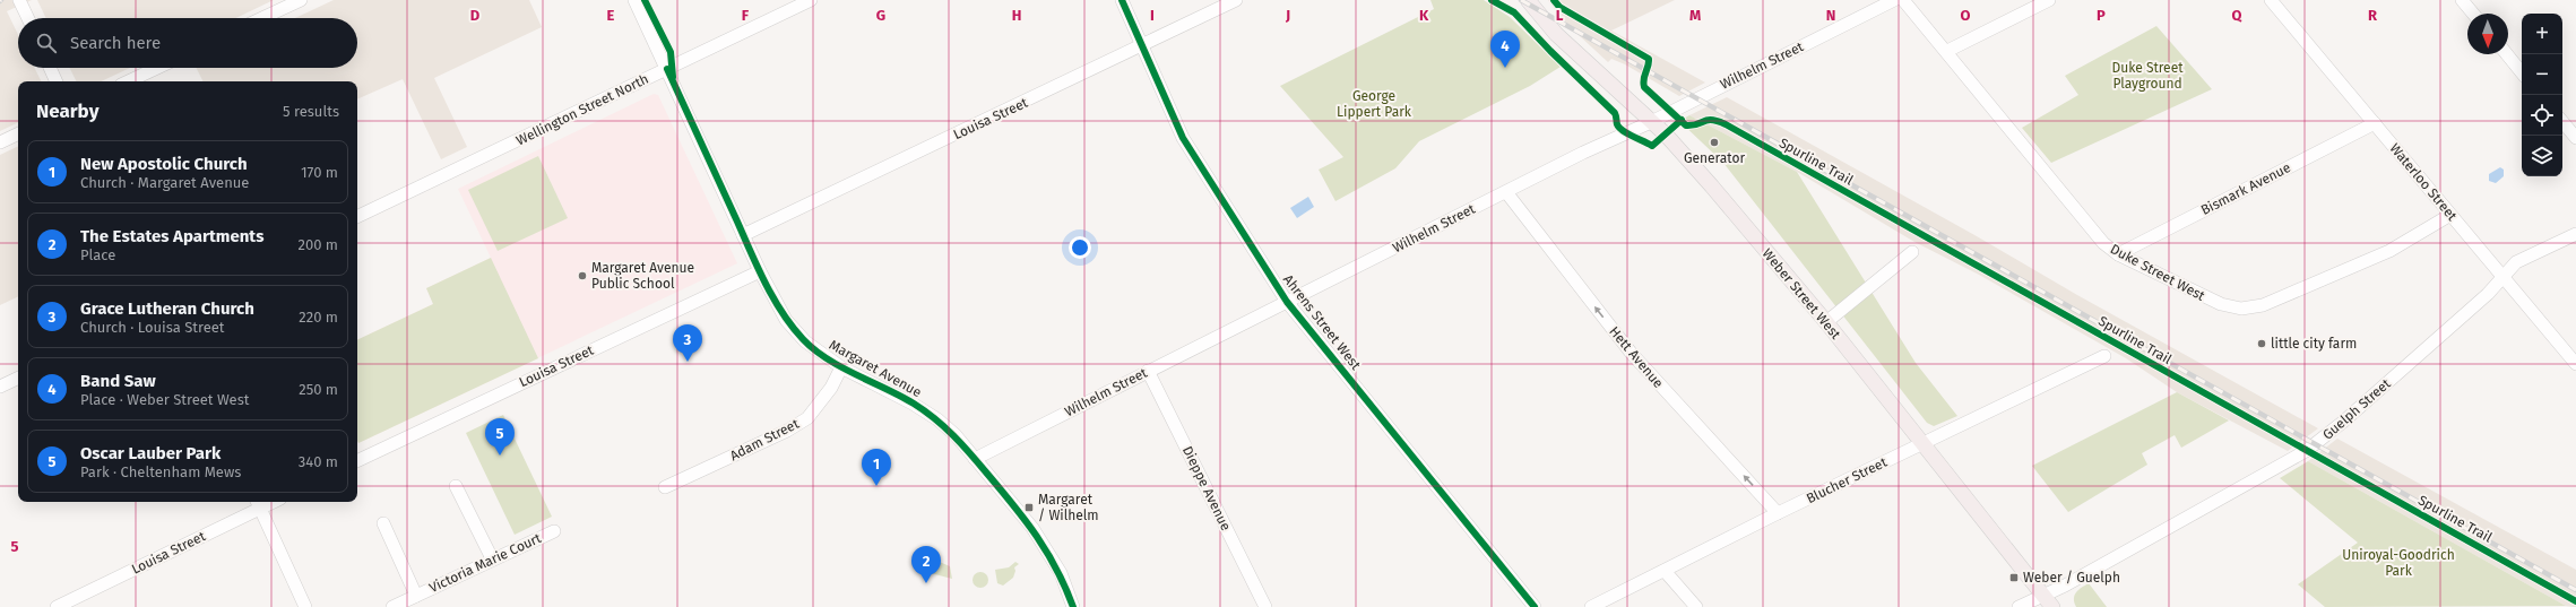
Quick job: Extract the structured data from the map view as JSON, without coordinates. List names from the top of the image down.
{
  "streets": {
    "main road": ["Weber Street West"],
    "street": [
      "Wilhelm Street",
      "Wellington Street North",
      "Louisa Street",
      "Waterloo Street",
      "Bismark Avenue",
      "Duke Street West",
      "Ahrens Street West",
      "Hett Avenue",
      "Margaret Avenue",
      "Guelph Street",
      "Adam Street",
      "Blucher Street",
      "Dieppe Avenue",
      "Victoria Marie Court"
    ],
    "cycle path": ["Spurline Trail"]
  },
  "crossings": [
    ["Wilhelm Street", "Weber Street West"],
    ["Wilhelm Street", "Ahrens Street West"],
    ["Wilhelm Street", "Hett Avenue"],
    ["Wilhelm Street", "Margaret Avenue"],
    ["Wilhelm Street", "Dieppe Avenue"],
    ["Wellington Street North", "Margaret Avenue"],
    ["Louisa Street", "Ahrens Street West"],
    ["Louisa Street", "Margaret Avenue"],
    ["Waterloo Street", "Bismark Avenue"],
    ["Waterloo Street", "Duke Street West"],
    ["Waterloo Street", "Guelph Street"],
    ["Bismark Avenue", "Duke Street West"],
    ["Weber Street West", "Guelph Street"],
    ["Weber Street West", "Blucher Street"],
    ["Hett Avenue", "Blucher Street"],
    ["Margaret Avenue", "Adam Street"]
  ],
  "one_way": ["Hett Avenue"],
  "parks": ["Duke Street Playground", "George Lippert Park", "Uniroyal-Goodrich Park"],
  "places": {
    "other": ["Generator", "Margaret Avenue Public School", "little city farm"],
    "transit": ["Margaret / Wilhelm", "Weber / Guelph"]
  },
  "north": "bottom",
  "page": {
    "map_buttons": ["+", "−"],
    "search": "Search here",
    "pins": [
      "4",
      "3",
      "5",
      "1",
      "2"
    ],
    "heading": ["Nearby", "5 results"],
    "list": [
      {
        "mark": "1",
        "name": "New Apostolic Church",
        "note": "Church · Margaret Avenue",
        "value": "170 m"
      },
      {
        "mark": "2",
        "name": "The Estates Apartments",
        "note": "Place",
        "value": "200 m"
      },
      {
        "mark": "3",
        "name": "Grace Lutheran Church",
        "note": "Church · Louisa Street",
        "value": "220 m"
      },
      {
        "mark": "4",
        "name": "Band Saw",
        "note": "Place · Weber Street West",
        "value": "250 m"
      },
      {
        "mark": "5",
        "name": "Oscar Lauber Park",
        "note": "Park · Cheltenham Mews",
        "value": "340 m"
      }
    ]
  },
  "grid": {
    "columns": [
      "D",
      "E",
      "F",
      "G",
      "H",
      "I",
      "J",
      "K",
      "L",
      "M",
      "N",
      "O",
      "P",
      "Q",
      "R"
    ],
    "rows": ["5"]
  }
}
